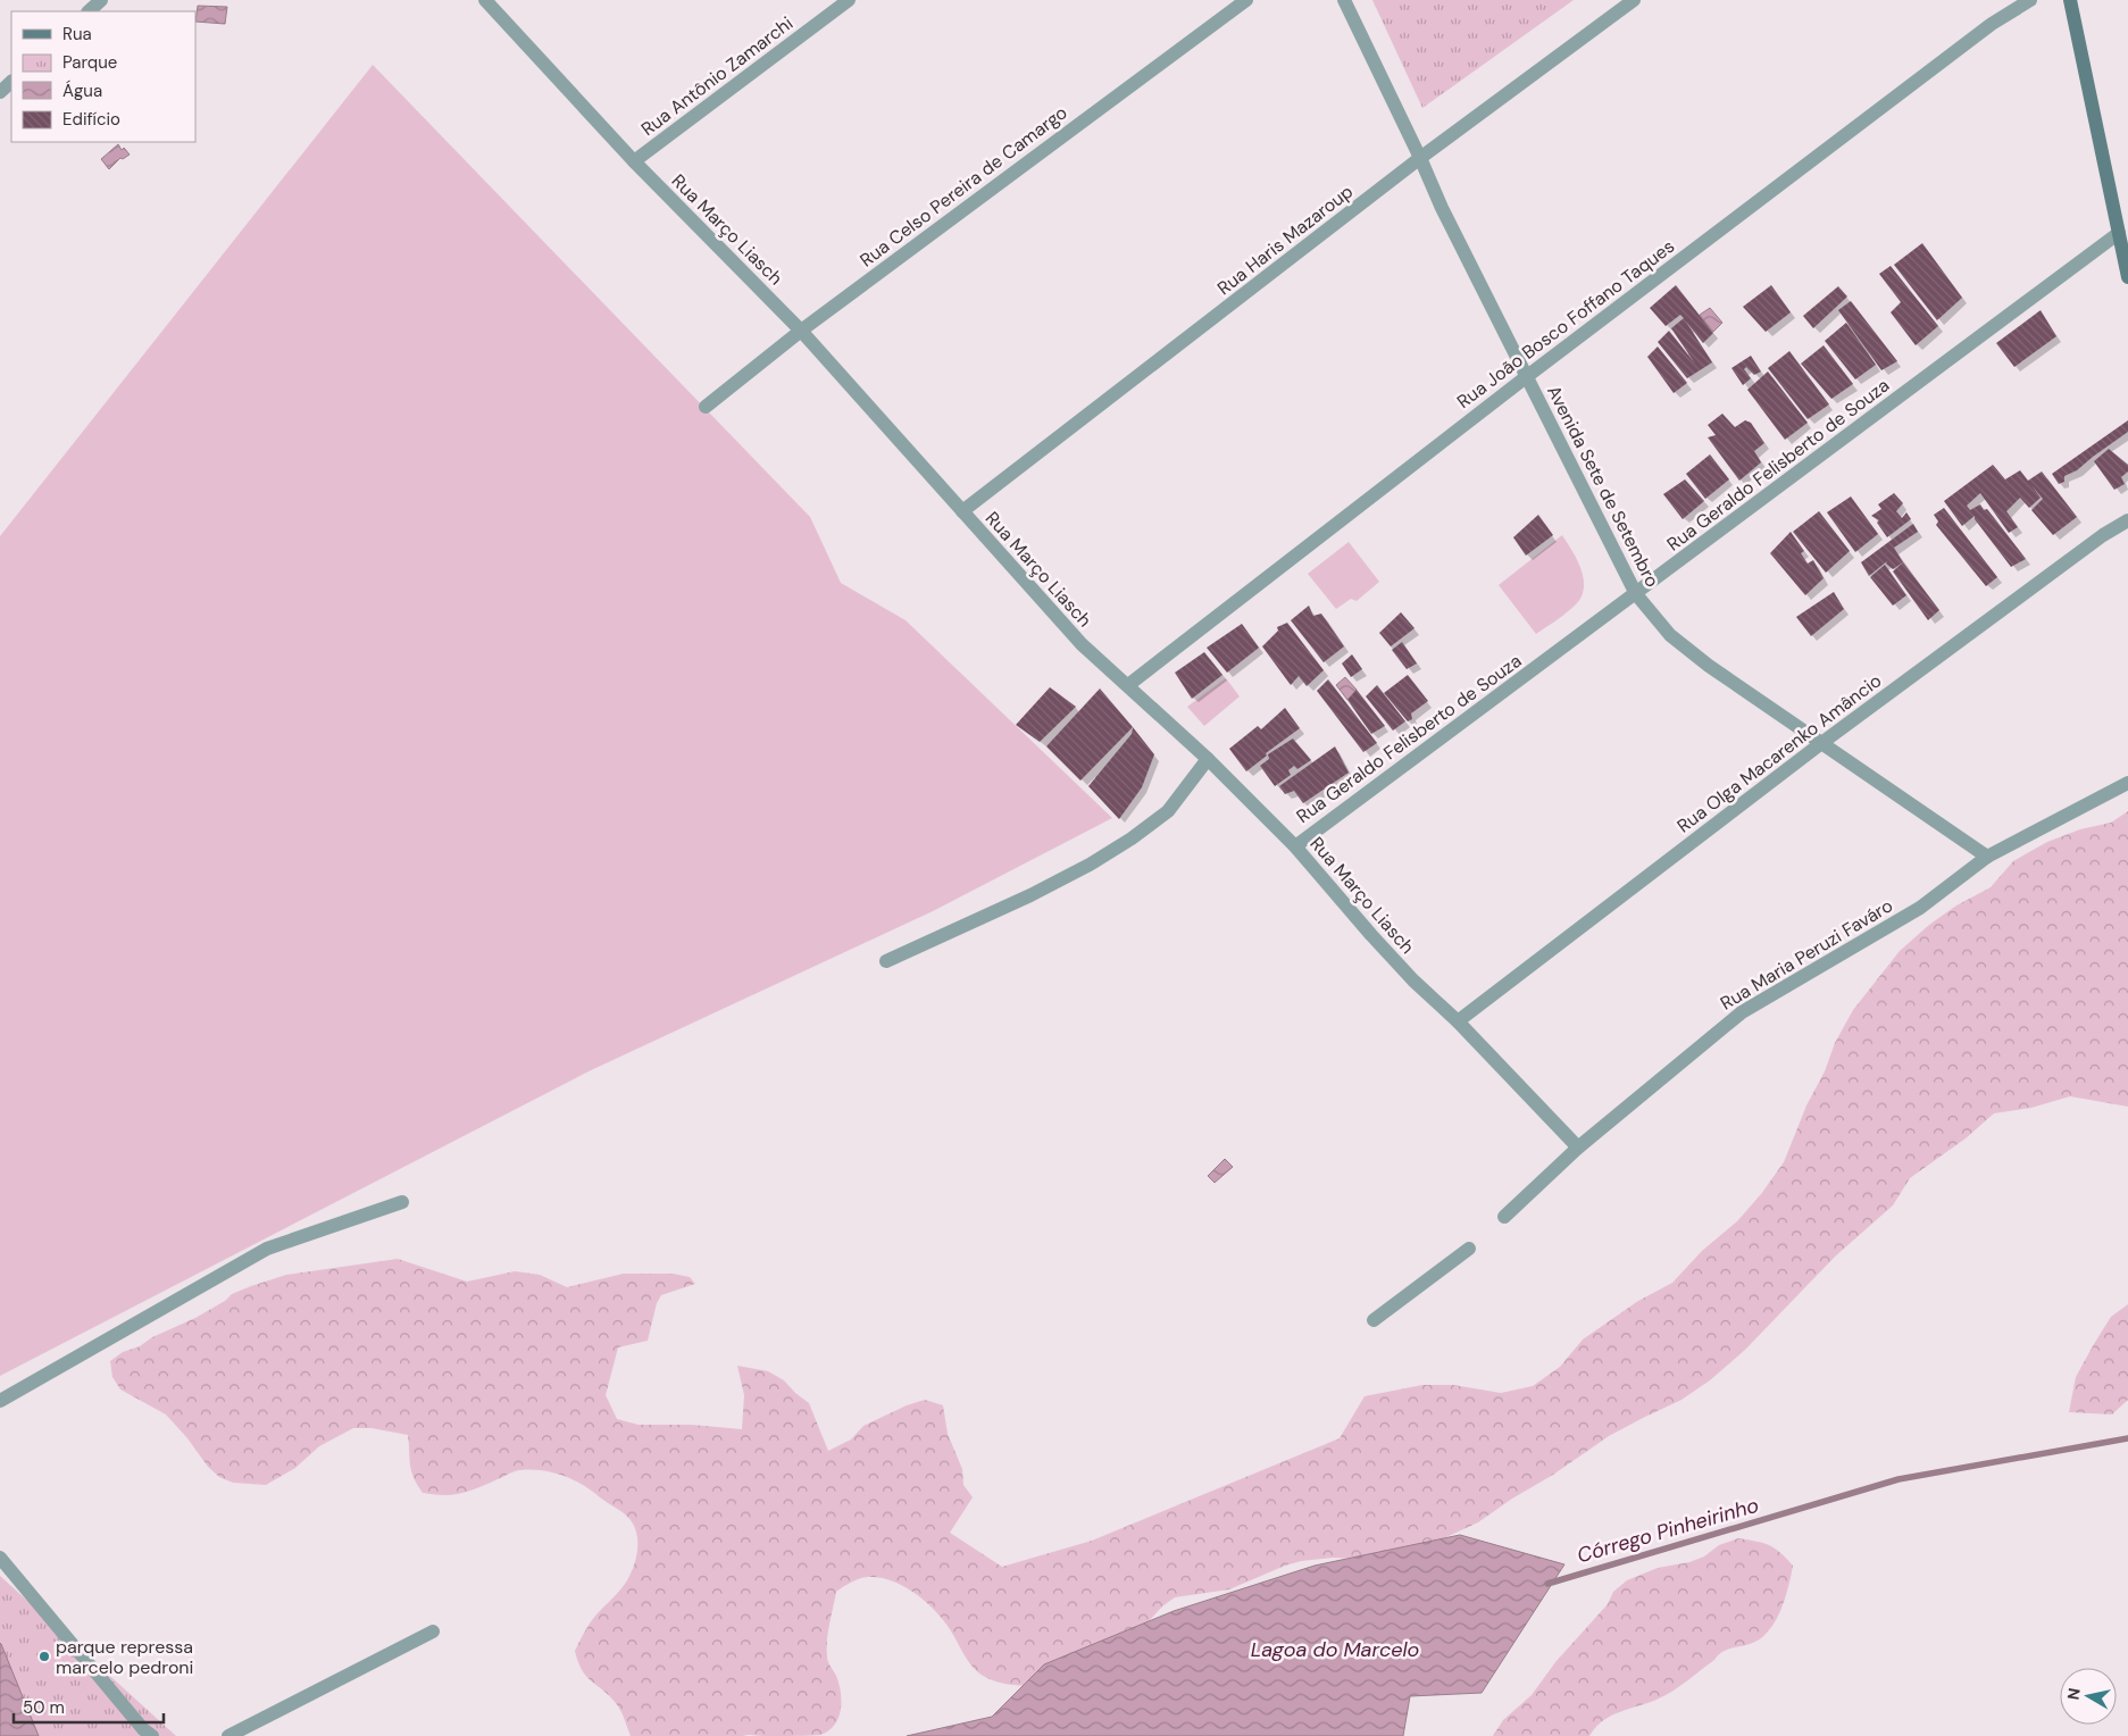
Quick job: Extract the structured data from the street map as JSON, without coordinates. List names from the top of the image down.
{
  "streets": {
    "street": [
      "Rua Antônio Zamarchi",
      "Rua Celso Pereira de Camargo",
      "Rua Março Liasch",
      "Rua Haris Mazaroup",
      "Rua João Bosco Foffano Taques",
      "Rua Geraldo Felisberto de Souza",
      "Avenida Sete de Setembro",
      "Rua Olga Macarenko Amâncio",
      "Rua Maria Peruzi Faváro"
    ]
  },
  "crossings": [
    ["Rua Antônio Zamarchi", "Rua Março Liasch"],
    ["Rua Celso Pereira de Camargo", "Rua Março Liasch"],
    ["Rua Março Liasch", "Rua Haris Mazaroup"],
    ["Rua Março Liasch", "Rua João Bosco Foffano Taques"],
    ["Rua Março Liasch", "Rua Geraldo Felisberto de Souza"],
    ["Rua Março Liasch", "Rua Olga Macarenko Amâncio"],
    ["Rua Março Liasch", "Rua Maria Peruzi Faváro"],
    ["Rua Haris Mazaroup", "Avenida Sete de Setembro"],
    ["Rua João Bosco Foffano Taques", "Avenida Sete de Setembro"],
    ["Rua Geraldo Felisberto de Souza", "Avenida Sete de Setembro"],
    ["Avenida Sete de Setembro", "Rua Olga Macarenko Amâncio"],
    ["Avenida Sete de Setembro", "Rua Maria Peruzi Faváro"]
  ],
  "water": ["Córrego Pinheirinho", "Lagoa do Marcelo"],
  "places": ["parque repressa marcelo pedroni"],
  "legend": [
    "Rua",
    "Parque",
    "Água",
    "Edifício"
  ],
  "scale_bar": "50 m",
  "north": "left"
}
